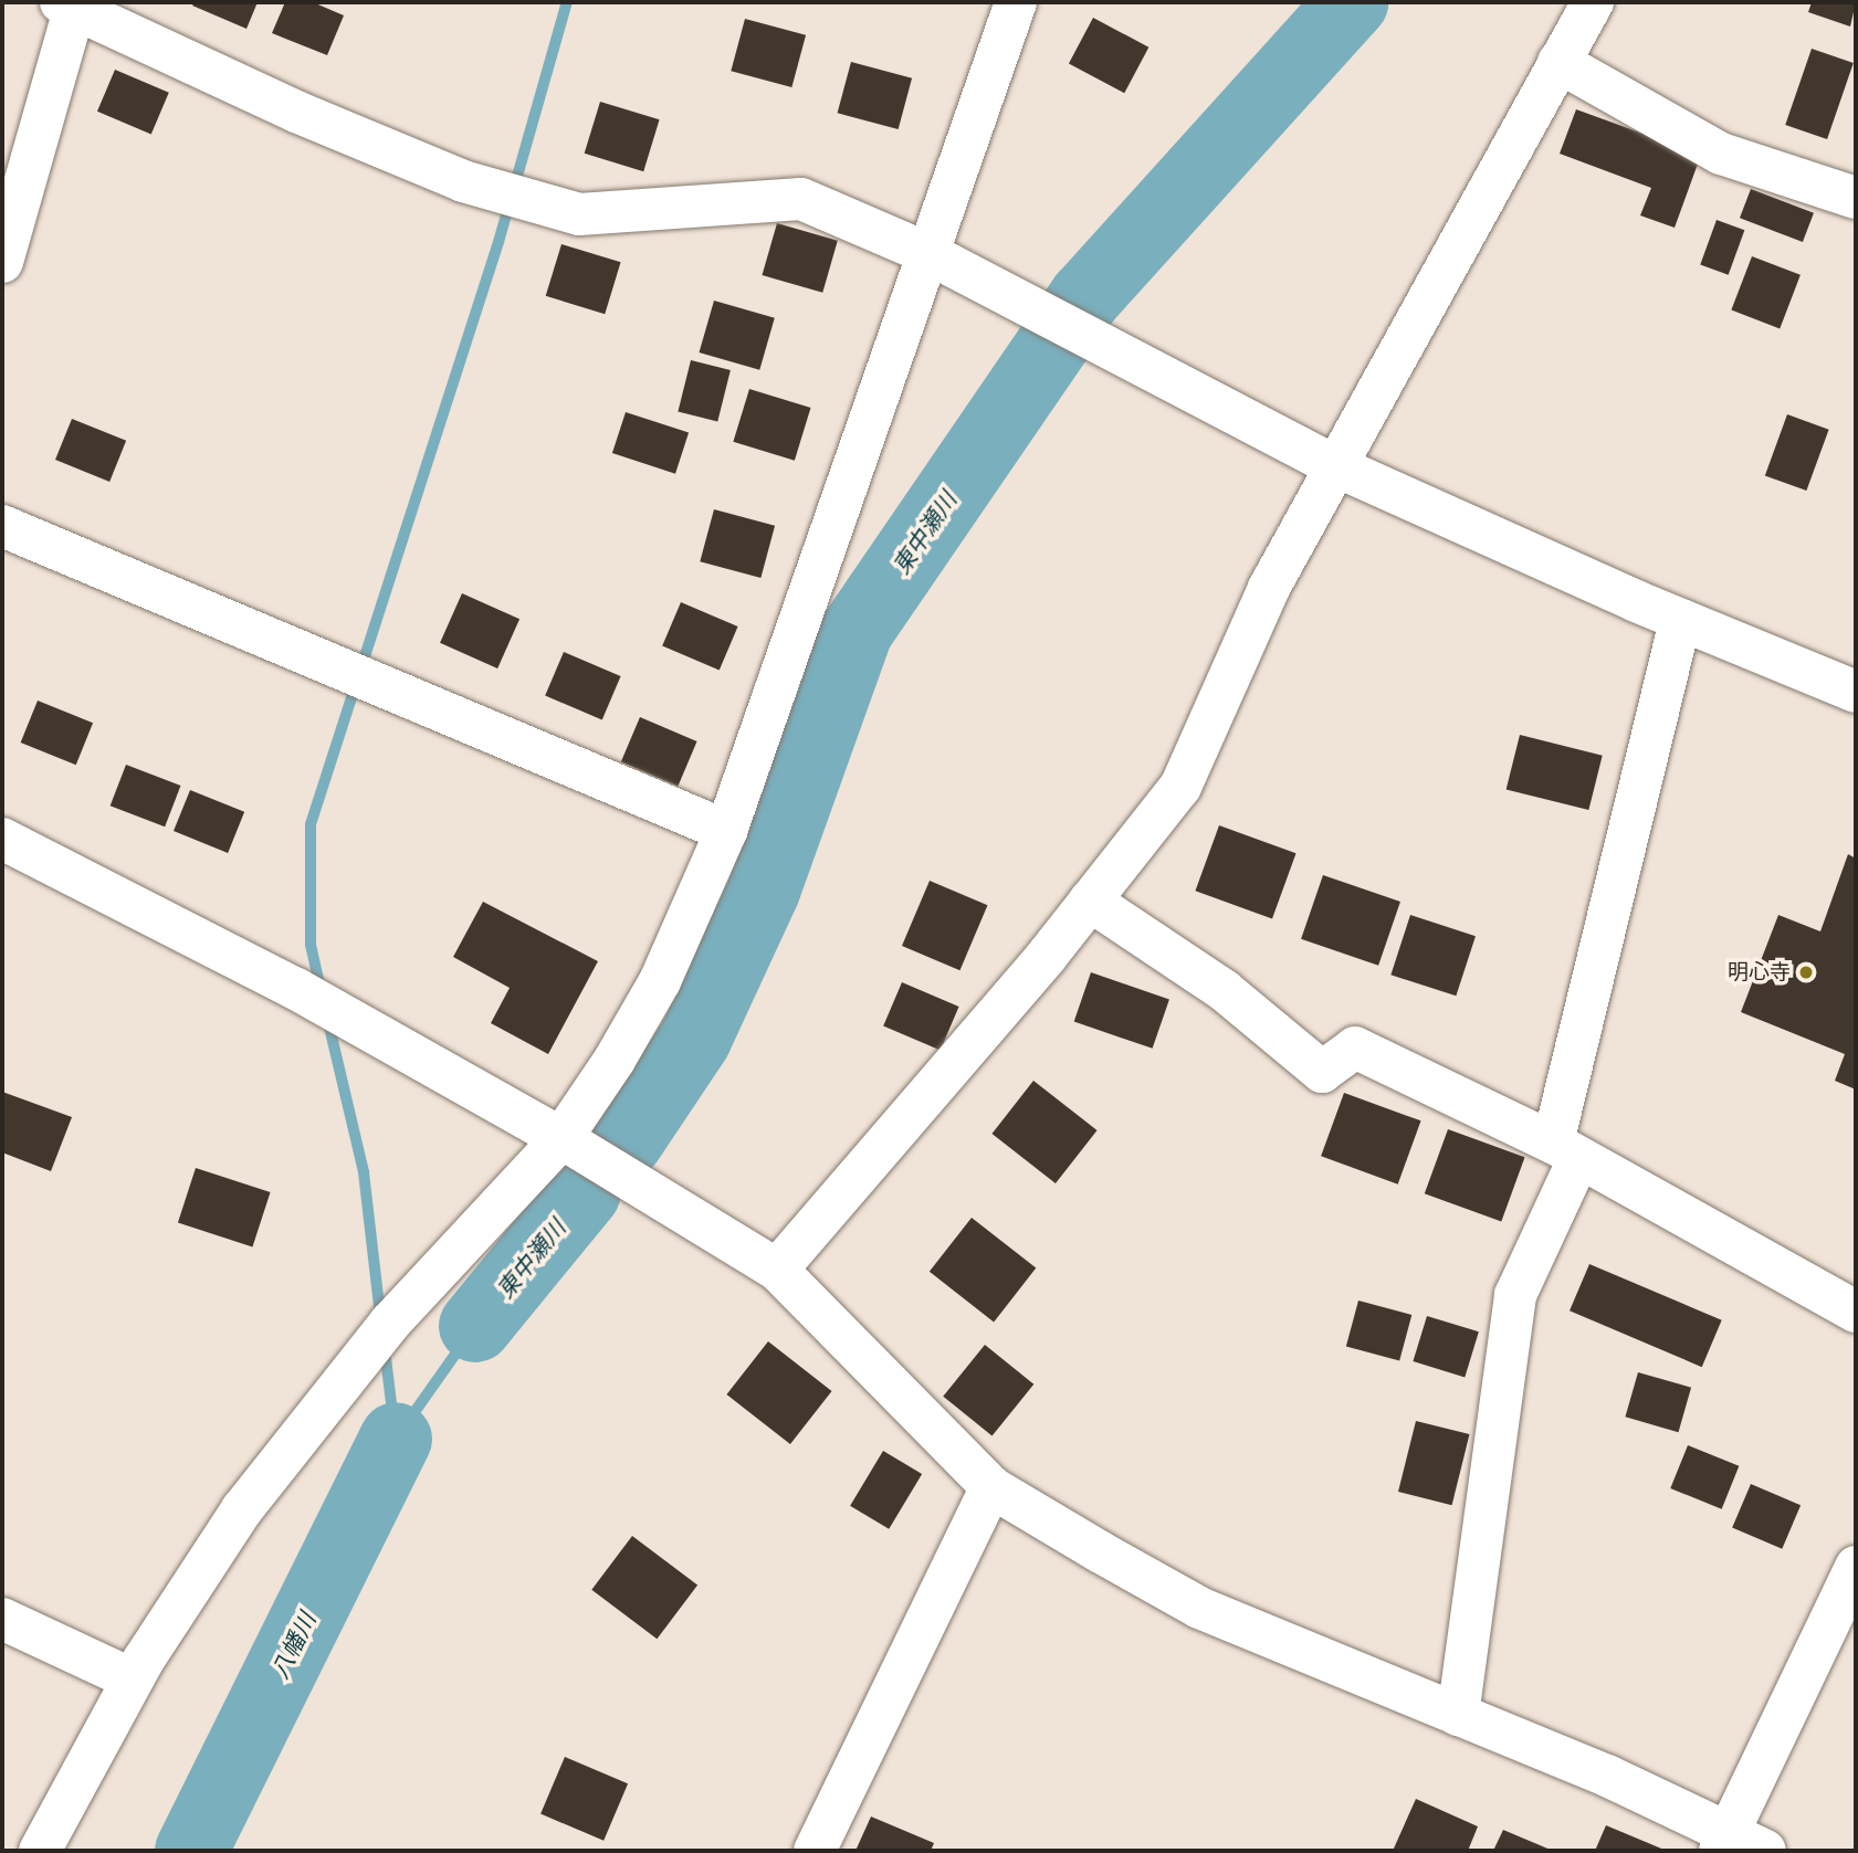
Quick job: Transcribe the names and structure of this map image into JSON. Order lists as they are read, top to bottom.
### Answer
{
  "water": ["東中瀬川", "八幡川"],
  "places": ["明心寺"]
}
